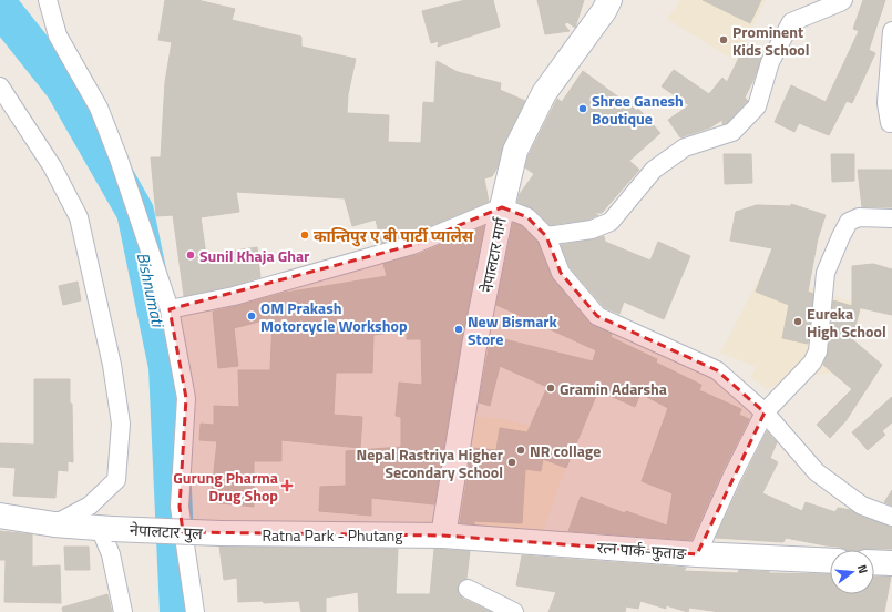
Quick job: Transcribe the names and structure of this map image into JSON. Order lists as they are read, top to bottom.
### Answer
{
  "streets": {
    "street": [
      "नेपालटार मार्ग",
      "नेपालटार पुल",
      "Ratna Park - Phutang",
      "रत्न पार्क-फुताङ"
    ]
  },
  "crossings": [
    ["नेपालटार मार्ग", "Ratna Park - Phutang"],
    ["नेपालटार मार्ग", "रत्न पार्क-फुताङ"],
    ["नेपालटार पुल", "Ratna Park - Phutang"],
    ["Ratna Park - Phutang", "रत्न पार्क-फुताङ"]
  ],
  "water": ["Bishnumati"],
  "places": {
    "other": [
      "Prominent Kids School",
      "Shree Ganesh Boutique",
      "कान्तिपुर ए बी पार्टी प्यालेस",
      "Sunil Khaja Ghar",
      "OM Prakash Motorcycle Workshop",
      "Eureka High School",
      "New Bismark Store",
      "Gramin Adarsha",
      "NR collage",
      "Nepal Rastriya Higher Secondary School"
    ],
    "health": ["Gurung Pharma Drug Shop"]
  },
  "north": "right"
}
